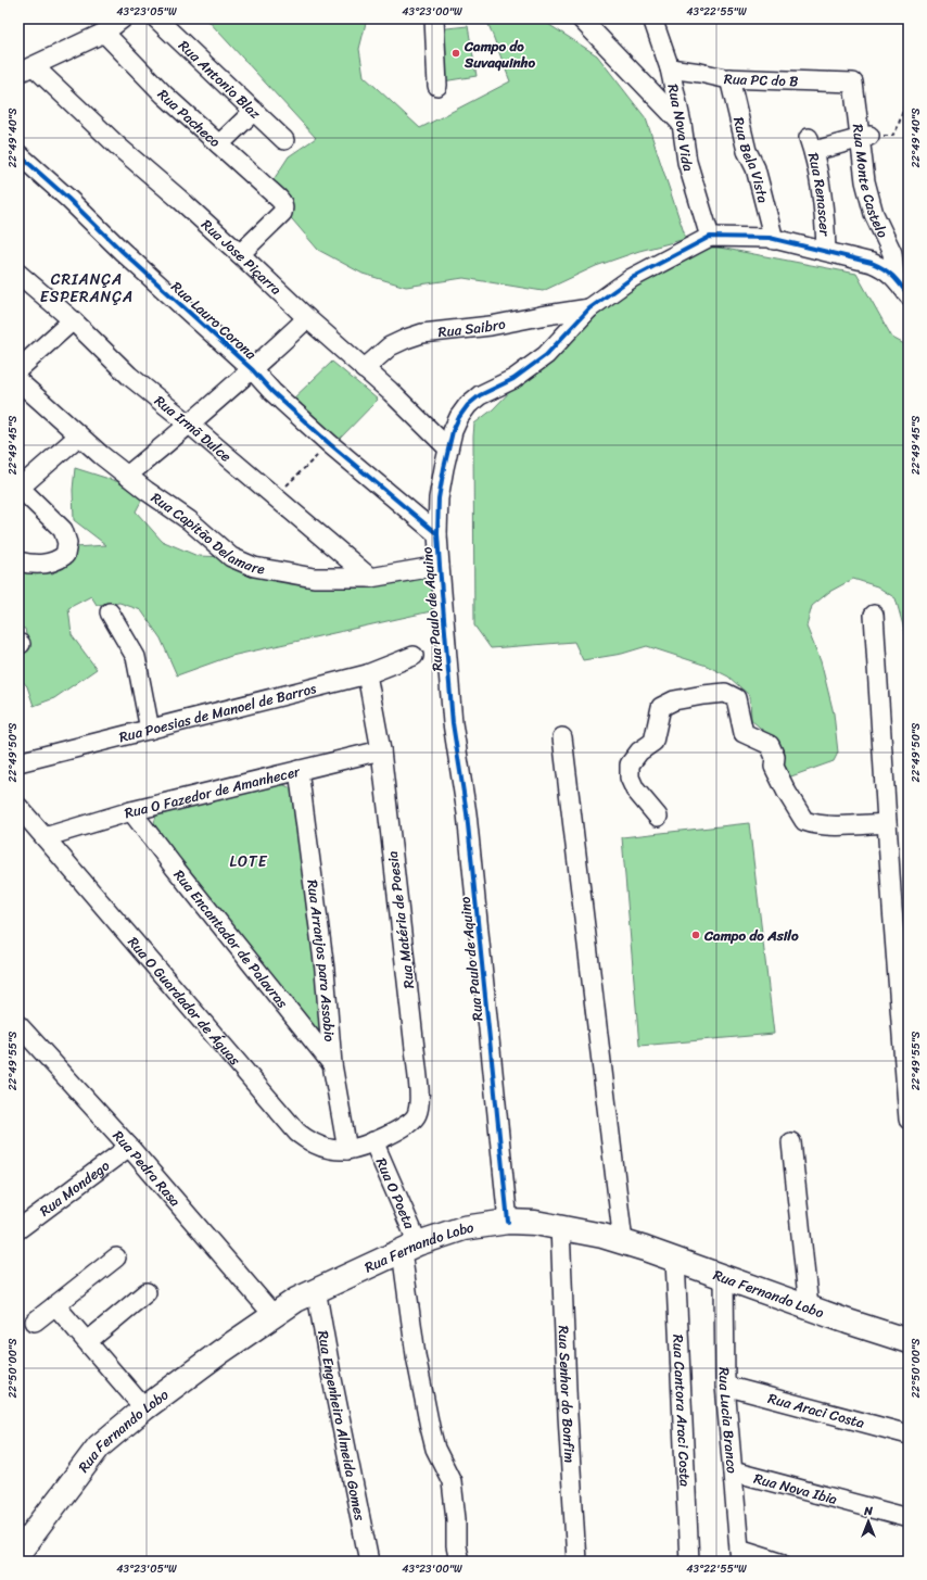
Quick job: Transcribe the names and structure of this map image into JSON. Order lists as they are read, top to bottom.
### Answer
{
  "streets": {
    "main road": ["Rua Fernando Lobo"],
    "street": [
      "Rua Antonio Blaz",
      "Rua PC do B",
      "Rua Pacheco",
      "Rua Nova Vida",
      "Rua Bela Vista",
      "Rua Monte Castelo",
      "Rua Renascer",
      "Rua Jose Piçarra",
      "Rua Lauro Corona",
      "Rua Saibro",
      "Rua Irmã Dulce",
      "Rua Capitão Delamare",
      "Rua Paulo de Aquino",
      "Rua Poesias de Manoel de Barros",
      "Rua O Fazedor de Amanhecer",
      "Rua Matéria de Poesia",
      "Rua Encantador de Palavras",
      "Rua Arranjos para Assobio",
      "Rua O Guardador de Águas",
      "Rua Pedra Rasa",
      "Rua Mondego",
      "Rua O Poeta",
      "Rua Senhor do Bonfim",
      "Rua Araci Costa",
      "Rua Cantora Araci Costa",
      "Rua Lucia Branco",
      "Rua Engenheiro Almeida Gomes",
      "Rua Nova Ibia"
    ]
  },
  "crossings": [
    ["Rua PC do B", "Rua Nova Vida"],
    ["Rua PC do B", "Rua Bela Vista"],
    ["Rua PC do B", "Rua Monte Castelo"],
    ["Rua Pacheco", "Rua Jose Piçarra"],
    ["Rua Nova Vida", "Rua Paulo de Aquino"],
    ["Rua Bela Vista", "Rua Paulo de Aquino"],
    ["Rua Monte Castelo", "Rua Renascer"],
    ["Rua Monte Castelo", "Rua Paulo de Aquino"],
    ["Rua Renascer", "Rua Paulo de Aquino"],
    ["Rua Jose Piçarra", "Rua Saibro"],
    ["Rua Jose Piçarra", "Rua Paulo de Aquino"],
    ["Rua Lauro Corona", "Rua Paulo de Aquino"],
    ["Rua Saibro", "Rua Paulo de Aquino"],
    ["Rua Irmã Dulce", "Rua Capitão Delamare"],
    ["Rua Capitão Delamare", "Rua Paulo de Aquino"],
    ["Rua Paulo de Aquino", "Rua Fernando Lobo"],
    ["Rua Poesias de Manoel de Barros", "Rua Matéria de Poesia"],
    ["Rua O Fazedor de Amanhecer", "Rua Matéria de Poesia"],
    ["Rua O Fazedor de Amanhecer", "Rua Encantador de Palavras"],
    ["Rua O Fazedor de Amanhecer", "Rua Arranjos para Assobio"],
    ["Rua O Fazedor de Amanhecer", "Rua O Guardador de Águas"],
    ["Rua Matéria de Poesia", "Rua O Guardador de Águas"],
    ["Rua Matéria de Poesia", "Rua O Poeta"],
    ["Rua Encantador de Palavras", "Rua Arranjos para Assobio"],
    ["Rua Arranjos para Assobio", "Rua O Guardador de Águas"],
    ["Rua O Guardador de Águas", "Rua O Poeta"],
    ["Rua Pedra Rasa", "Rua Mondego"],
    ["Rua Pedra Rasa", "Rua Fernando Lobo"],
    ["Rua O Poeta", "Rua Fernando Lobo"],
    ["Rua Fernando Lobo", "Rua Senhor do Bonfim"],
    ["Rua Fernando Lobo", "Rua Cantora Araci Costa"],
    ["Rua Fernando Lobo", "Rua Lucia Branco"],
    ["Rua Fernando Lobo", "Rua Engenheiro Almeida Gomes"],
    ["Rua Araci Costa", "Rua Lucia Branco"],
    ["Rua Lucia Branco", "Rua Nova Ibia"]
  ],
  "districts": ["CRIANÇA ESPERANÇA", "LOTE"],
  "places": ["Campo do Suvaquinho", "Campo do Asilo"],
  "north": "top",
  "coordinates": [
    "43°23'05\"W",
    "43°23'00\"W",
    "43°22'55\"W",
    "22°49'40\"S",
    "22°49'45\"S",
    "22°49'50\"S",
    "22°49'55\"S",
    "22°50'00\"S"
  ]
}
